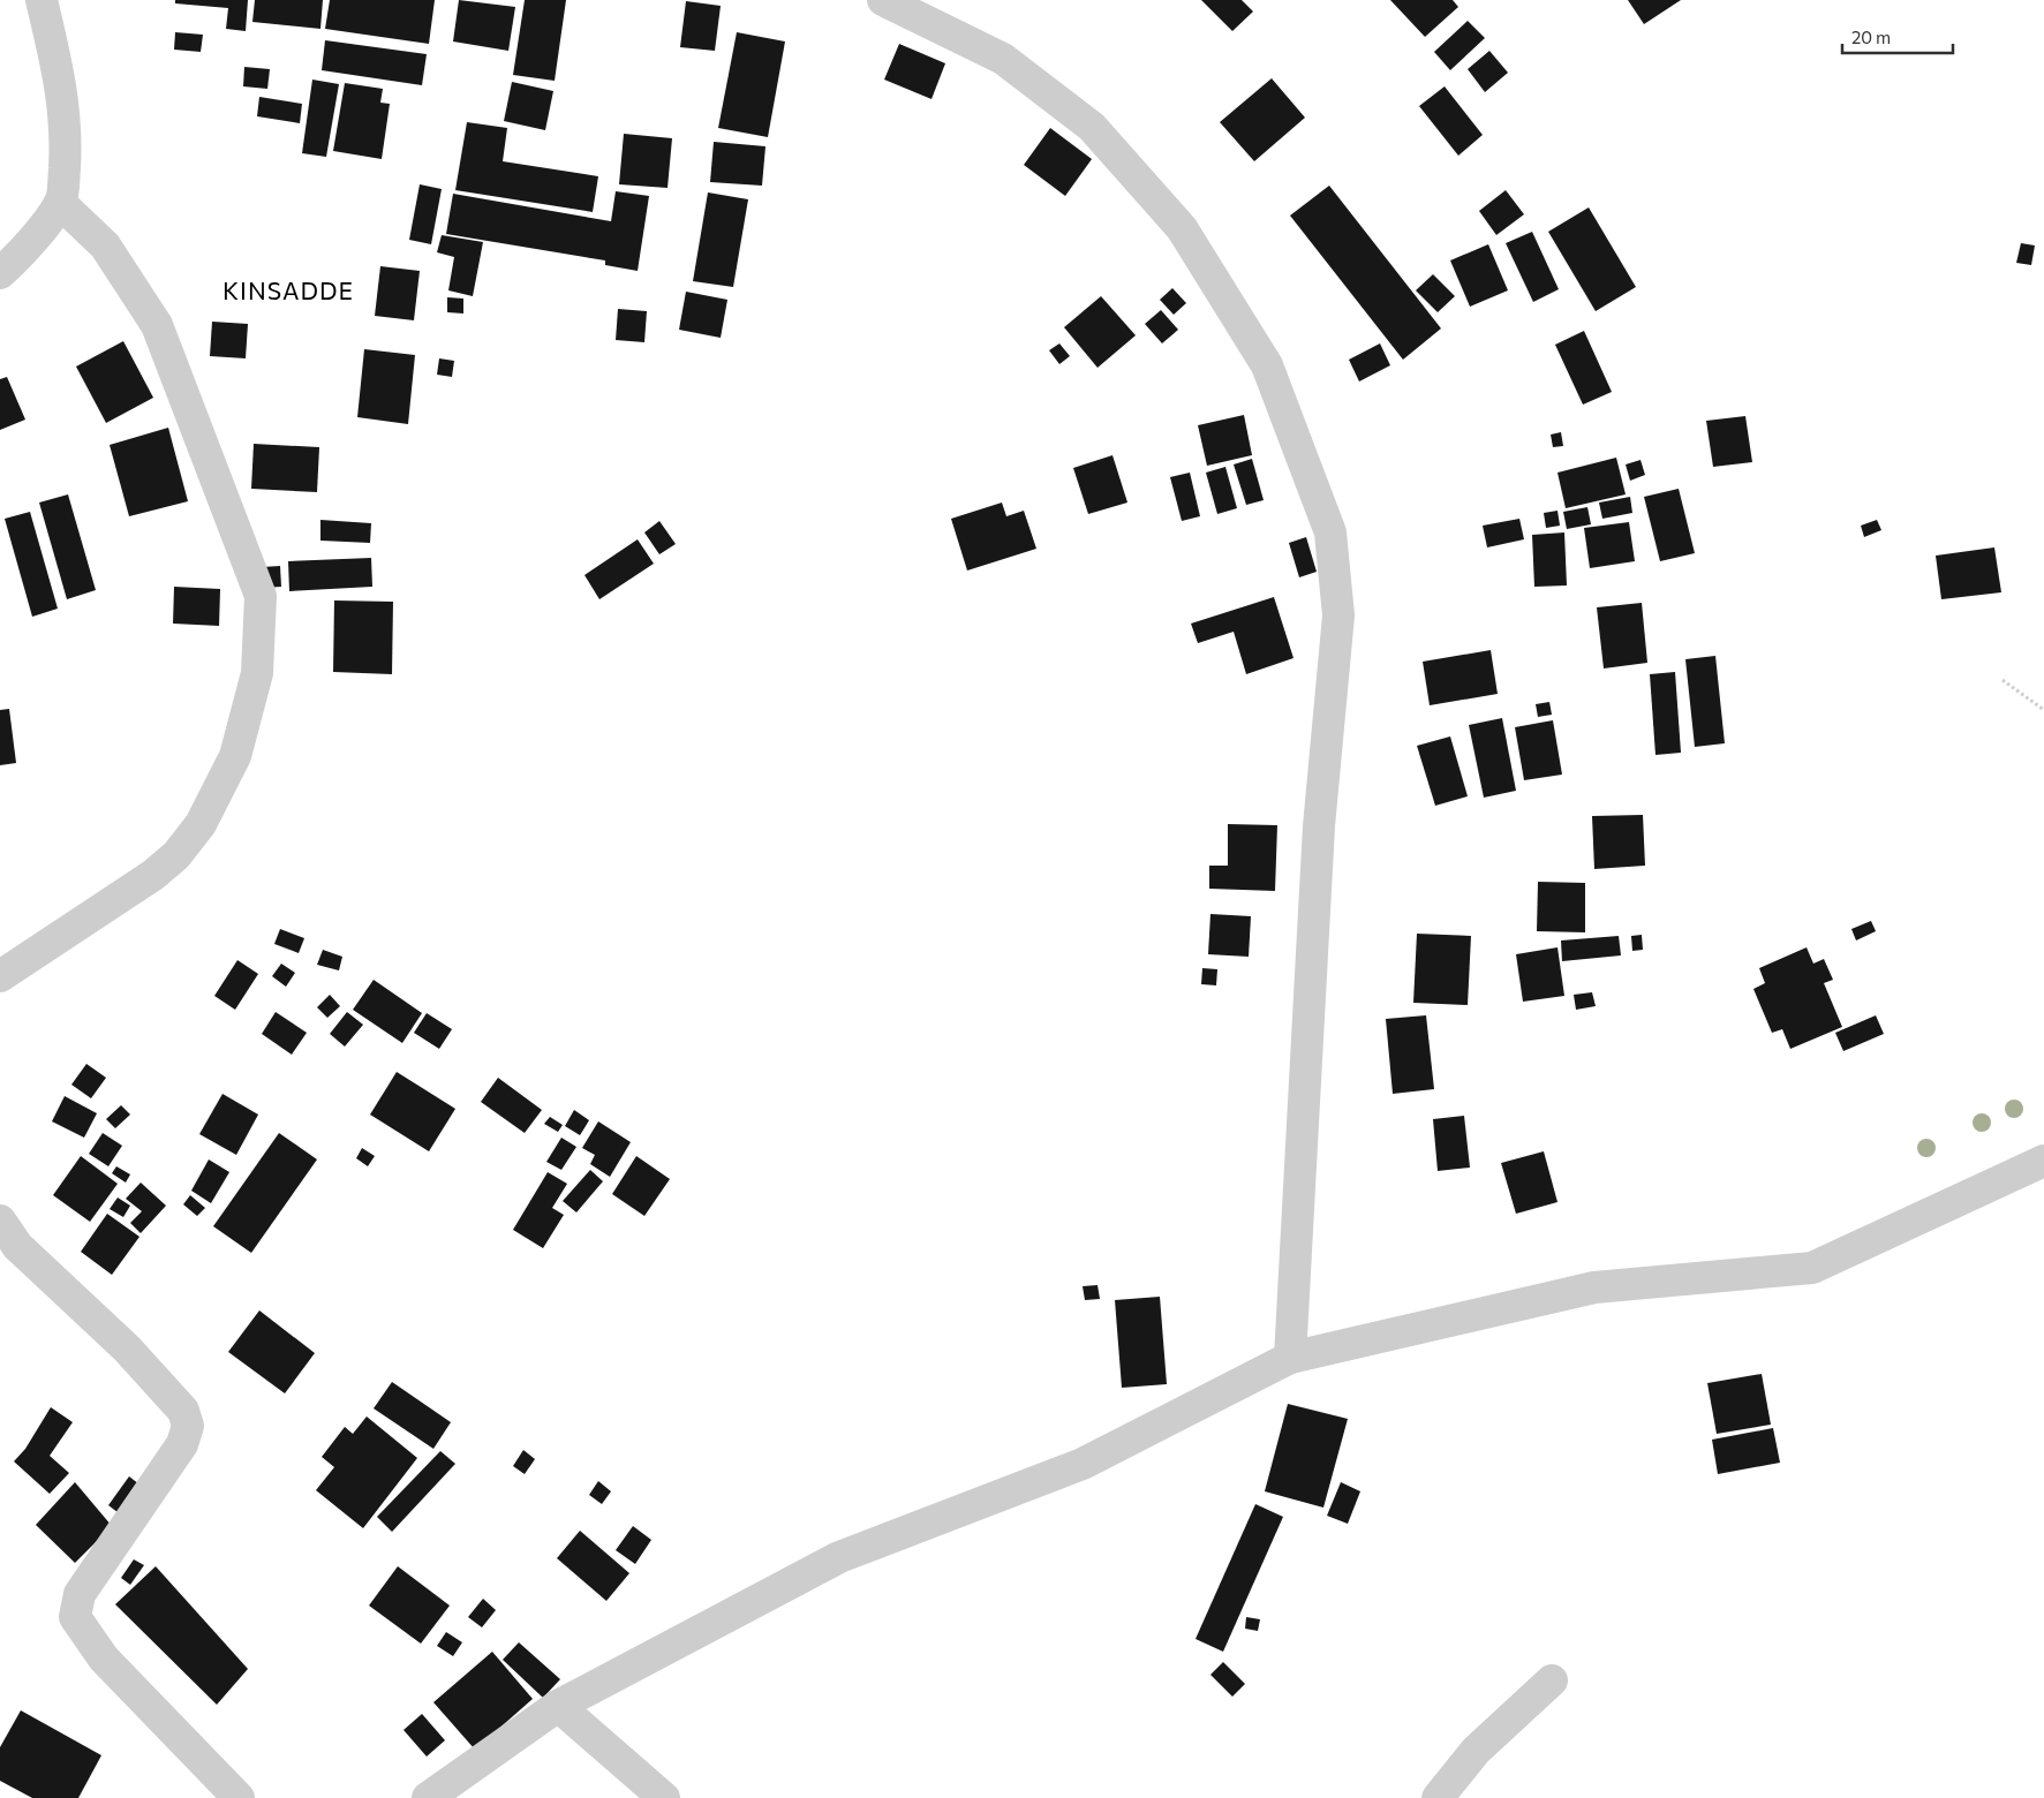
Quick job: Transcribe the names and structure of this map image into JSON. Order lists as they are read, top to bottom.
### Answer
{
  "districts": ["KINSADDE"],
  "scale_bar": "20 m"
}
